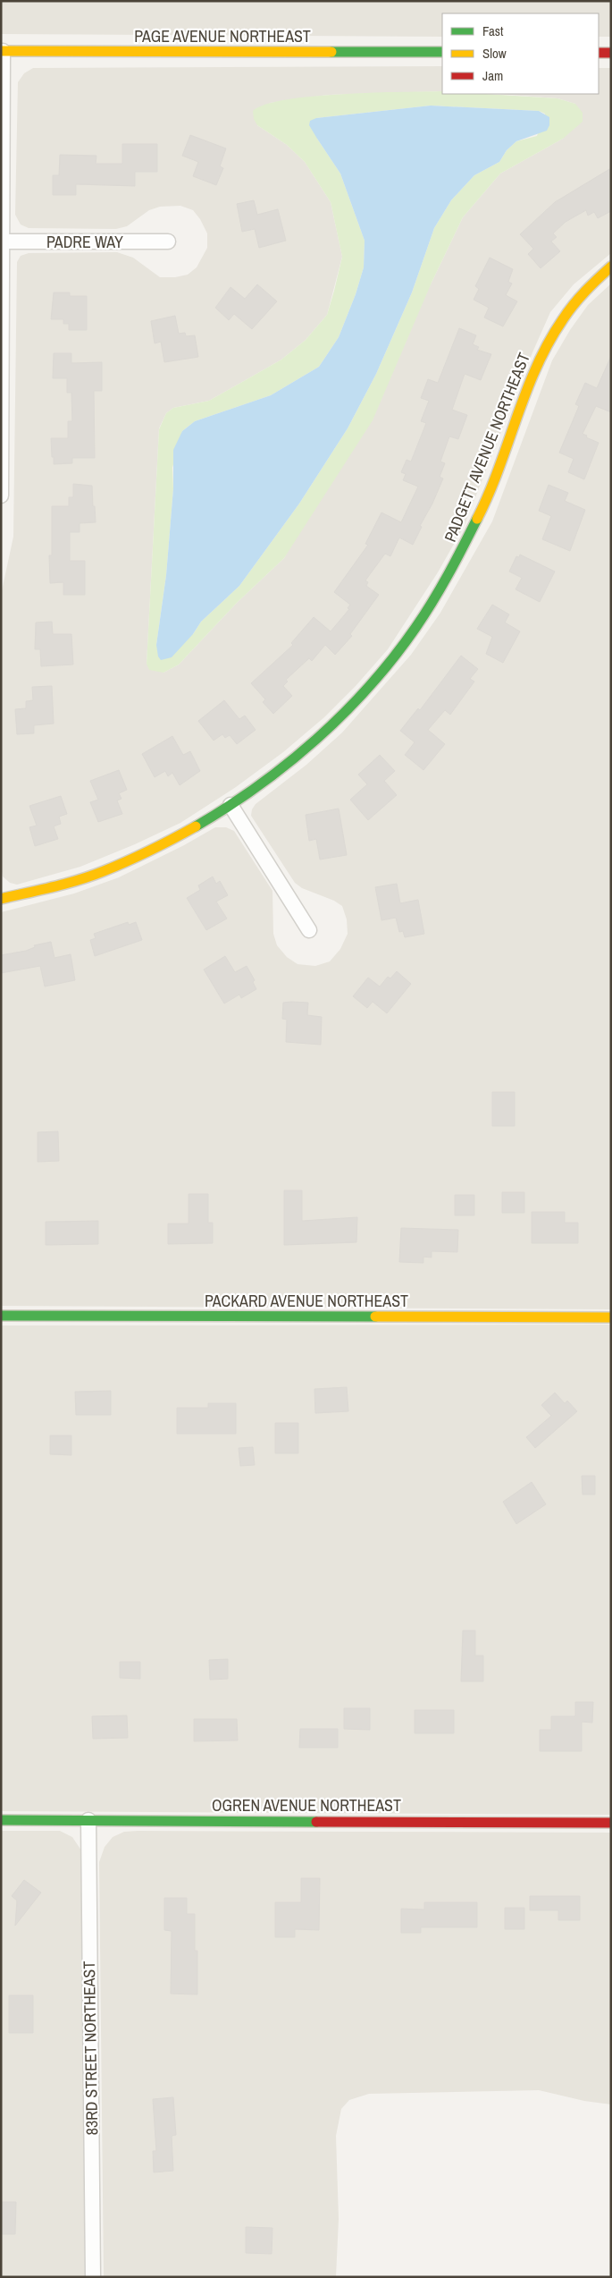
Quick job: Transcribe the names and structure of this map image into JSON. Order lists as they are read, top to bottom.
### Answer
{
  "streets": {
    "street": [
      "PAGE AVENUE NORTHEAST",
      "PADRE WAY",
      "PADGETT AVENUE NORTHEAST",
      "PACKARD AVENUE NORTHEAST",
      "OGREN AVENUE NORTHEAST",
      "83RD STREET NORTHEAST"
    ]
  },
  "crossings": [
    ["OGREN AVENUE NORTHEAST", "83RD STREET NORTHEAST"]
  ],
  "legend": ["Fast", "Slow", "Jam"]
}
